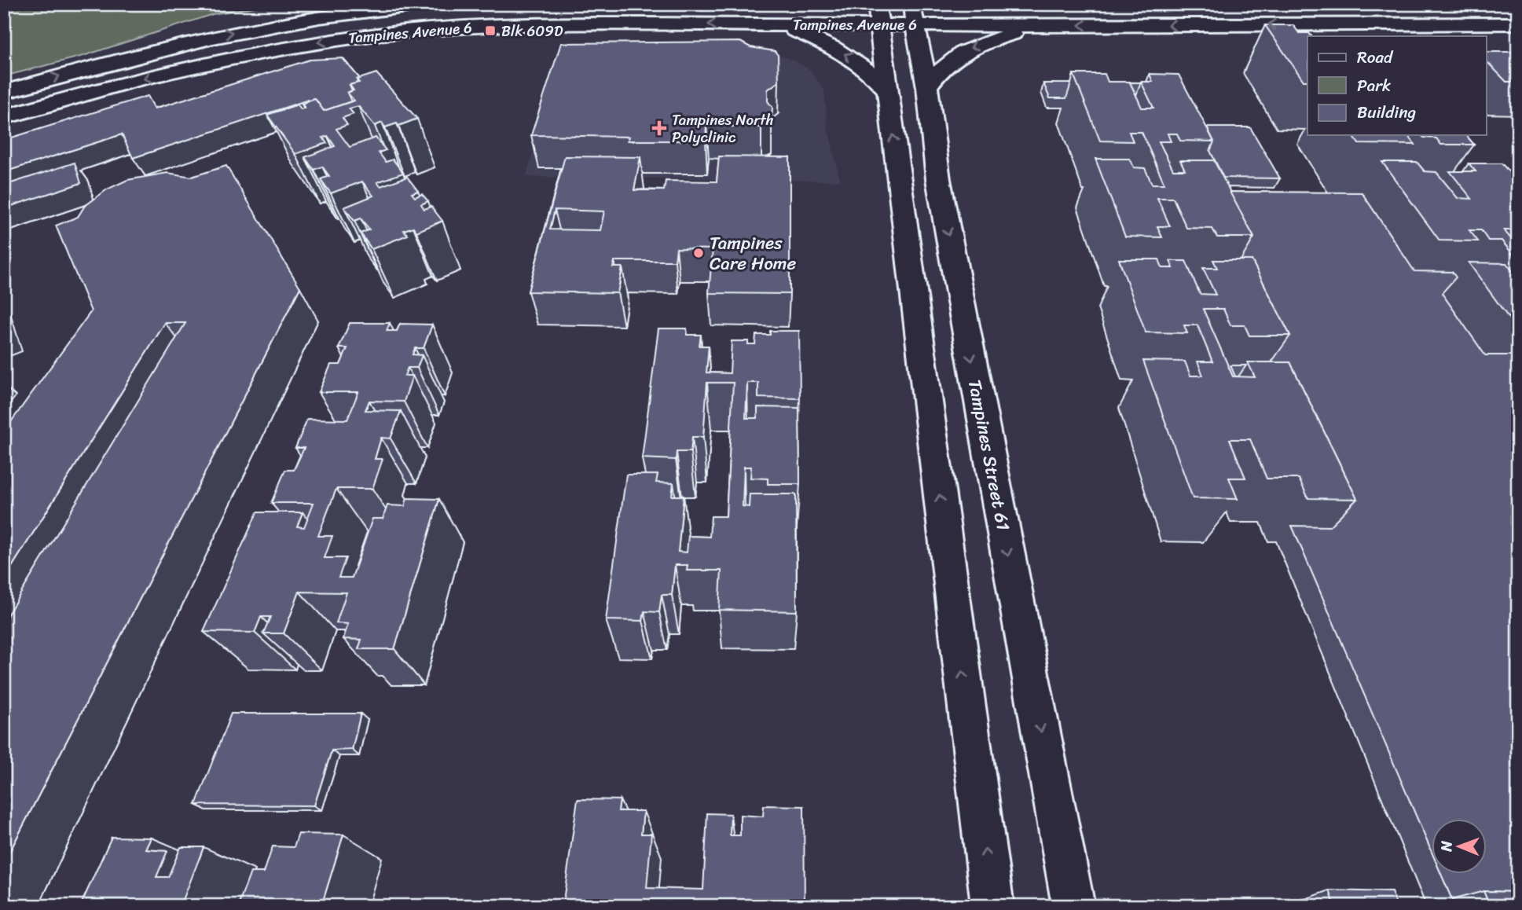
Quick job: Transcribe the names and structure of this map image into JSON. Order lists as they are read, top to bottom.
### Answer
{
  "streets": {
    "street": ["Tampines Avenue 6", "Tampines Street 61"]
  },
  "crossings": [
    ["Tampines Avenue 6", "Tampines Street 61"]
  ],
  "places": {
    "transit": ["Blk 609D"],
    "health": ["Tampines North Polyclinic"],
    "other": ["Tampines Care Home"]
  },
  "legend": ["Road", "Park", "Building"],
  "north": "left"
}
